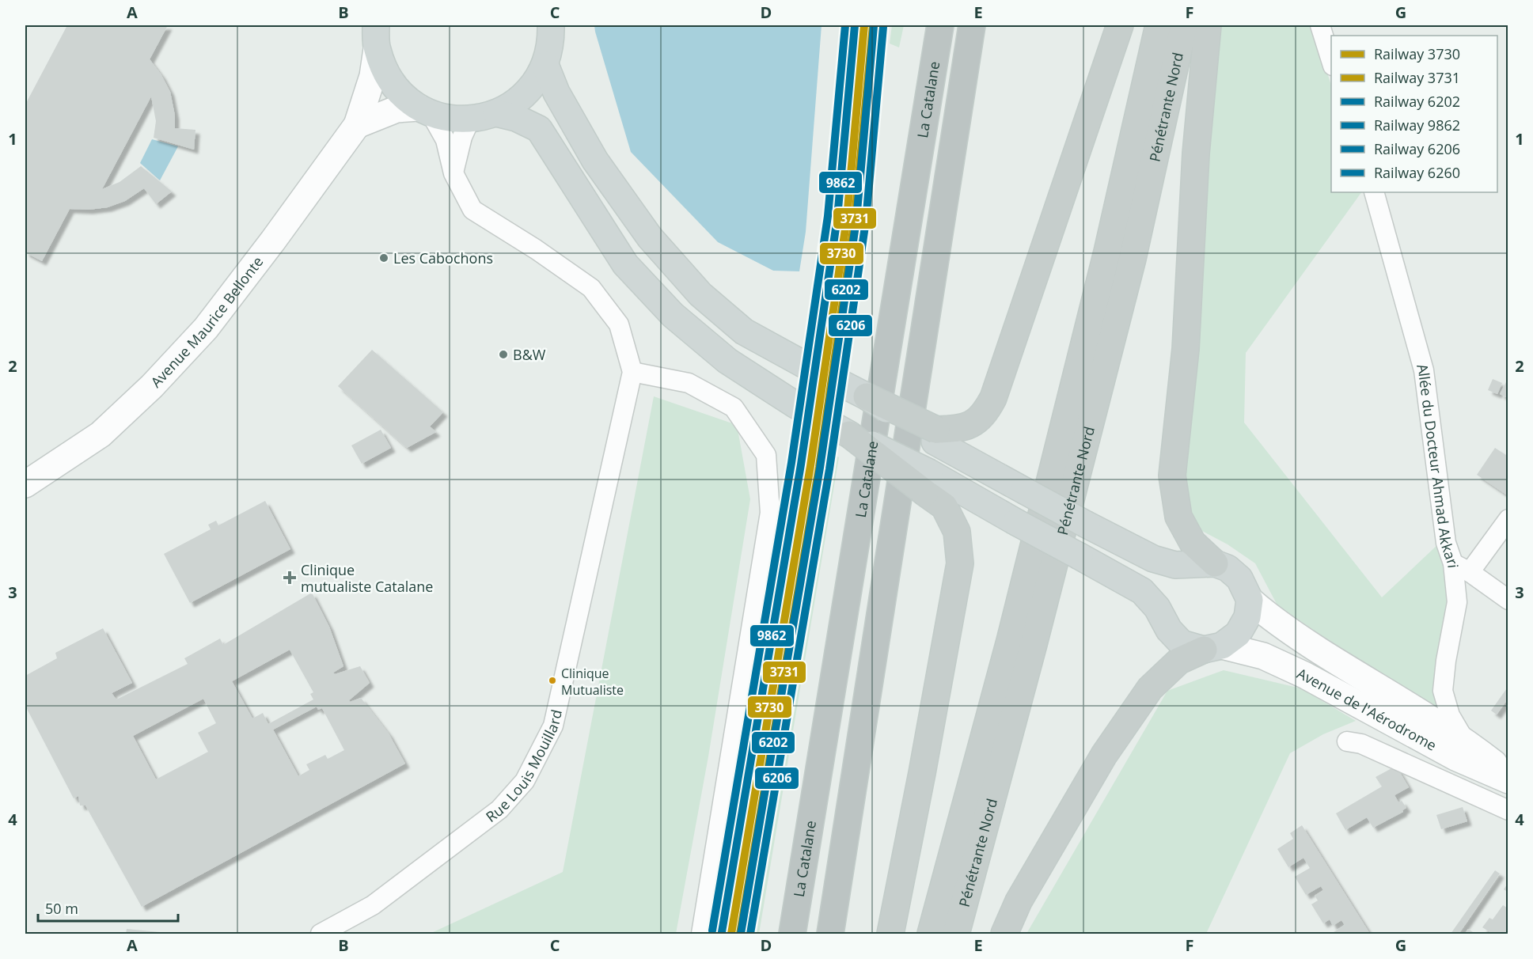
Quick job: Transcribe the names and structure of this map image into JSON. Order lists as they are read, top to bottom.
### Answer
{
  "streets": {
    "highway": ["La Catalane", "Pénétrante Nord"],
    "main road": ["Avenue Maurice Bellonte", "Avenue de l'Aérodrome"],
    "street": ["Allée du Docteur Ahmad Akkari", "Rue Louis Mouillard"]
  },
  "crossings": [
    ["Allée du Docteur Ahmad Akkari", "Avenue de l'Aérodrome"]
  ],
  "places": {
    "other": ["Les Cabochons", "B&W", "Clinique Mutualiste"],
    "health": ["Clinique mutualiste Catalane"]
  },
  "lines": [
    "rail line 3730",
    "rail line 3731",
    "rail line 9862",
    "rail line 6260",
    "rail line 6202",
    "rail line 6206"
  ],
  "legend": [
    "Railway 3730",
    "Railway 3731",
    "Railway 6202",
    "Railway 9862",
    "Railway 6206",
    "Railway 6260"
  ],
  "scale_bar": "50 m",
  "grid": {
    "columns": [
      "A",
      "B",
      "C",
      "D",
      "E",
      "F",
      "G"
    ],
    "rows": [
      "1",
      "2",
      "3",
      "4"
    ]
  }
}
